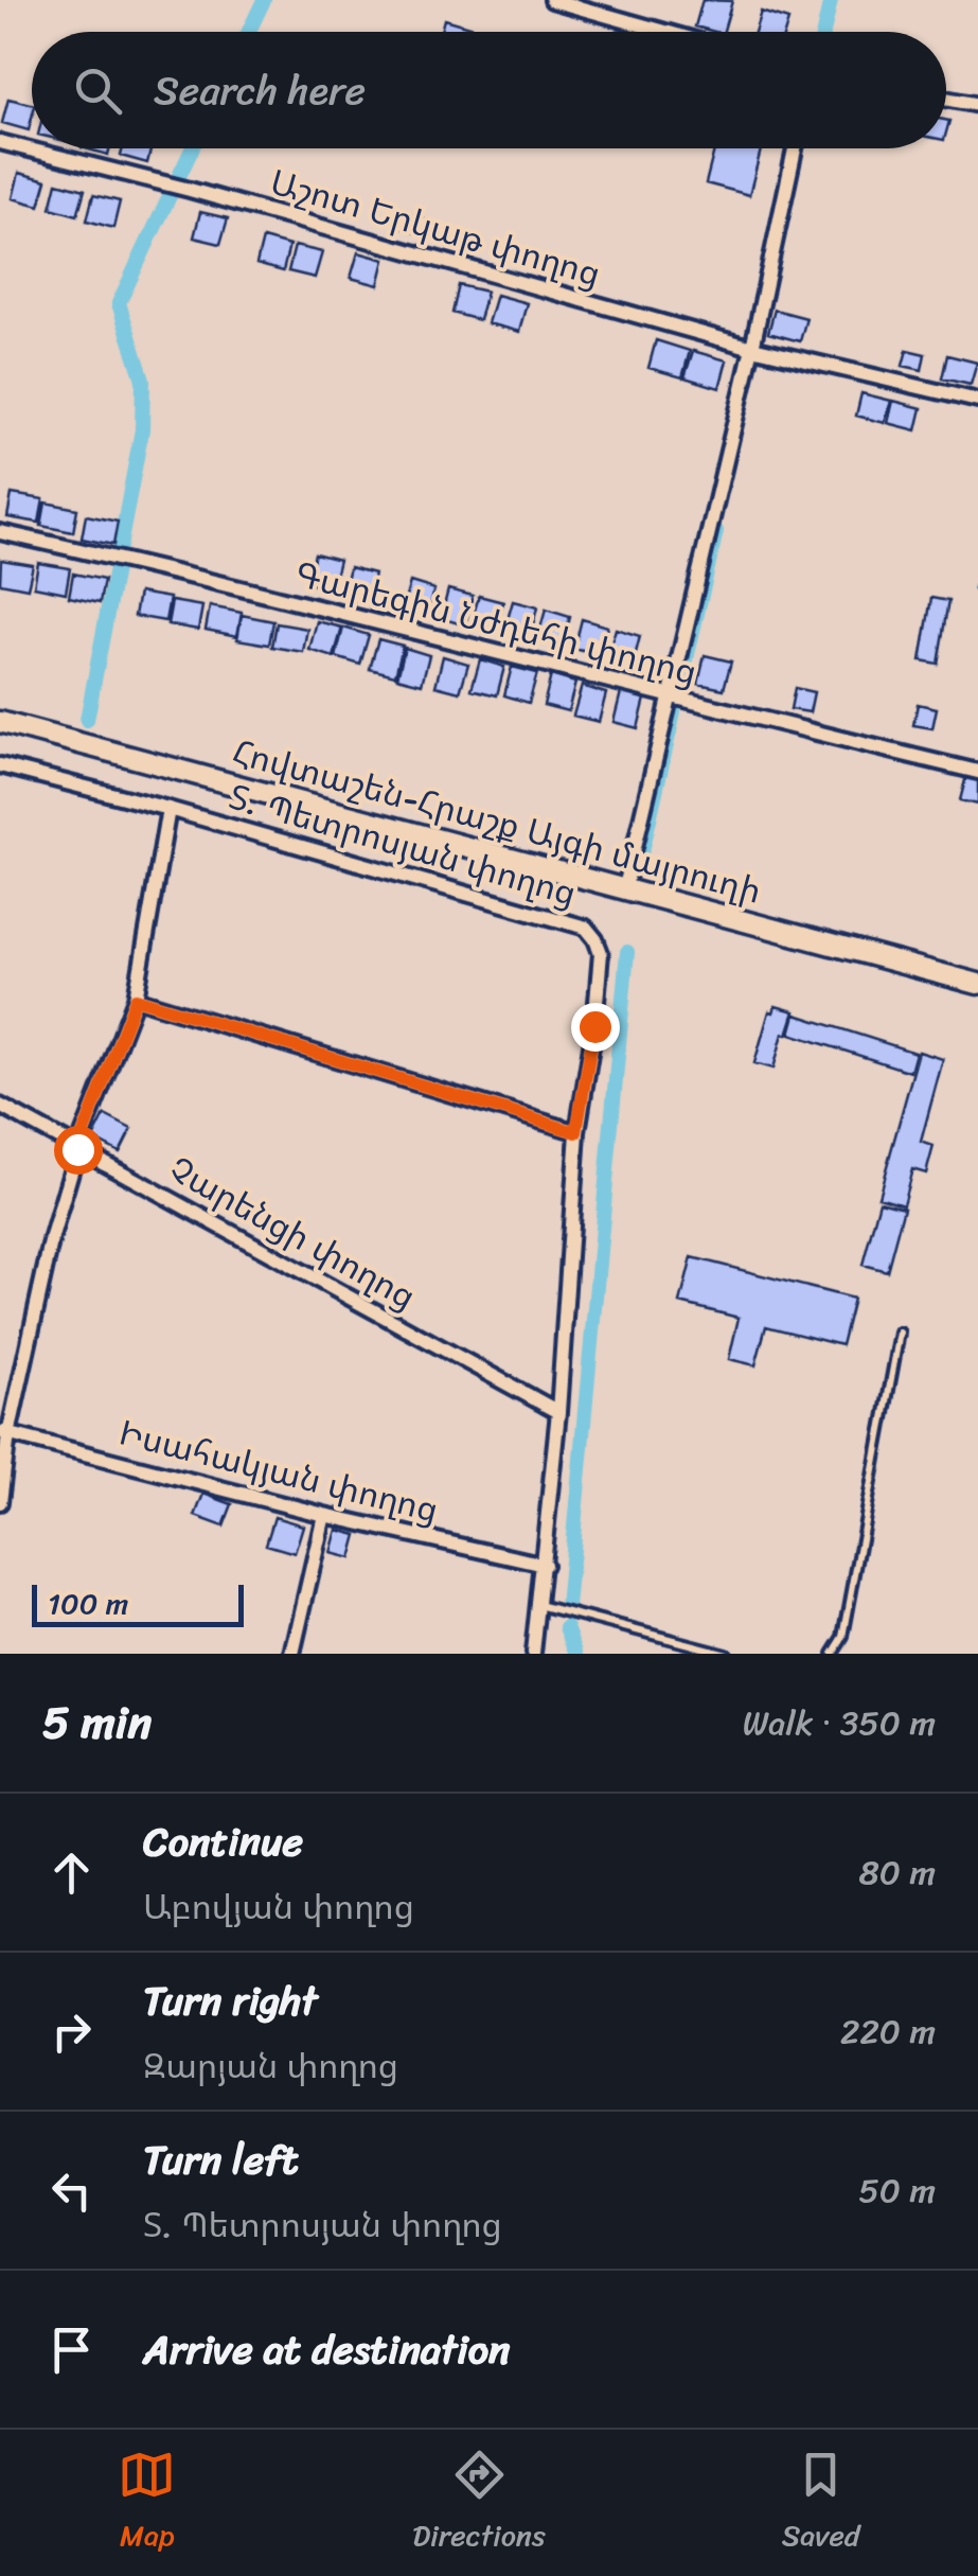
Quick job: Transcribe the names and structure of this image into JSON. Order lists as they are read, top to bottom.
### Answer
{
  "streets": {
    "street": [
      "Աշոտ Երկաթ փողոց",
      "Գարեգին Նժդեհի փողոց",
      "Հովտաշեն-Հրաշք Այգի մայրուղի",
      "Տ. Պետրոսյան փողոց",
      "Չարենցի փողոց",
      "Իսահակյան փողոց"
    ]
  },
  "crossings": [
    ["Տ. Պետրոսյան փողոց", "Չարենցի փողոց"],
    ["Տ. Պետրոսյան փողոց", "Իսահակյան փողոց"]
  ],
  "scale_bar": "100 m",
  "page": {
    "search": "Search here",
    "scale": "100 m",
    "heading": ["5 min", "Walk · 350 m"],
    "list": [
      ["Continue", "Աբովյան փողոց", "80 m"],
      ["Turn right", "Զարյան փողոց", "220 m"],
      ["Turn left", "Տ. Պետրոսյան փողոց", "50 m"],
      "Arrive at destination"
    ],
    "nav": ["Map", "Directions", "Saved"]
  }
}
